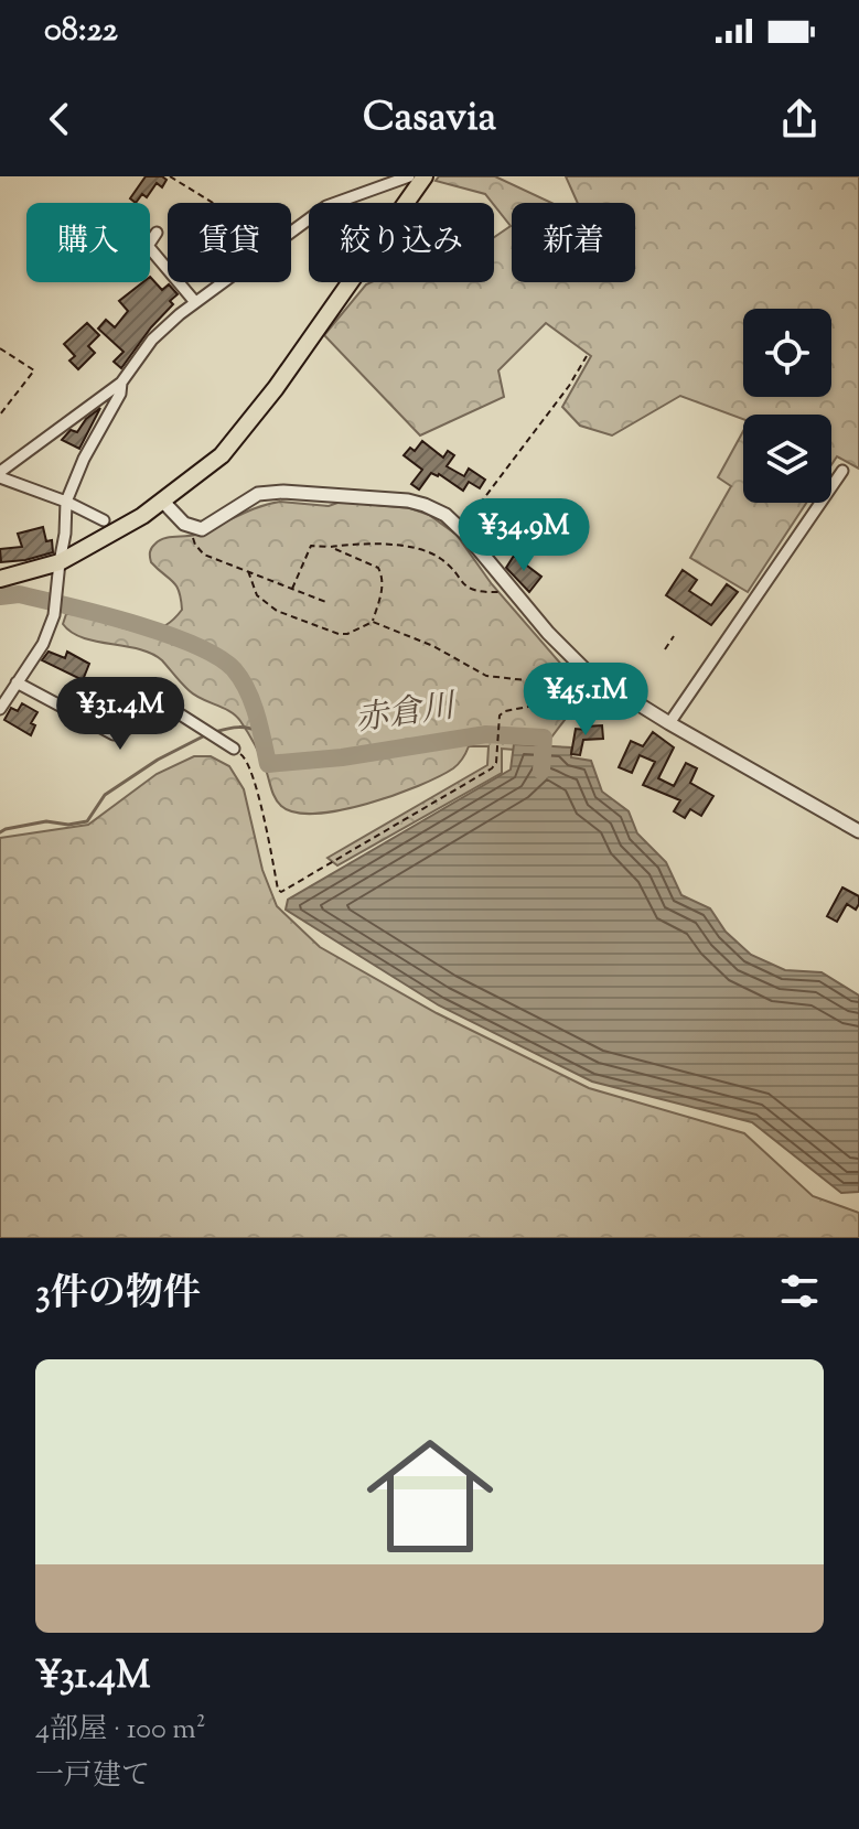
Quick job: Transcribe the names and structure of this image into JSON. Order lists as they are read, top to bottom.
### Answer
{
  "water": ["赤倉川"],
  "page": {
    "status": "08:22",
    "header": "Casavia",
    "chip": [
      "購入",
      "賃貸",
      "絞り込み",
      "新着"
    ],
    "price": ["¥34.9M", "¥45.1M", "¥31.4M"],
    "heading": "3件の物件",
    "list": [
      {
        "name": "¥31.4M",
        "note": "4部屋 · 100 m² · 一戸建て"
      }
    ]
  }
}
